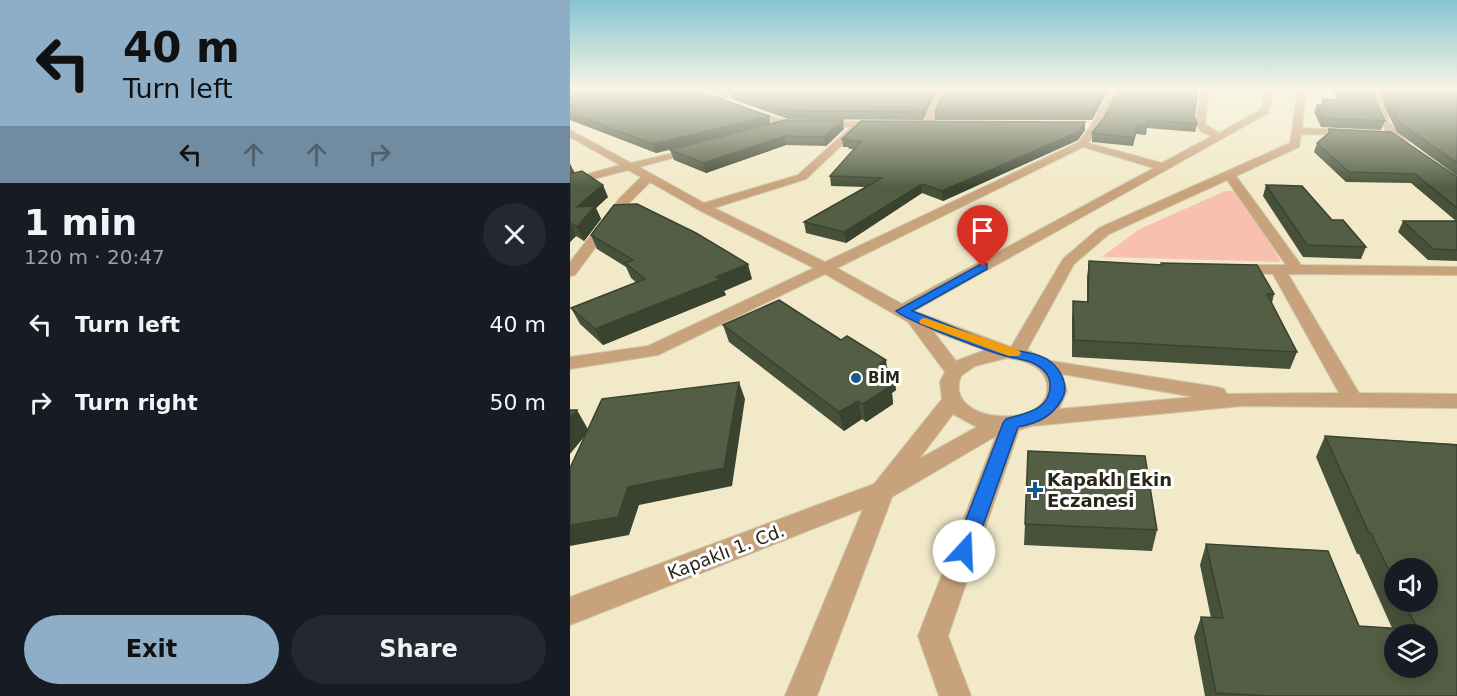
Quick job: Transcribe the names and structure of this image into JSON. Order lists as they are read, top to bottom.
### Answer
{
  "streets": {
    "street": ["Kapaklı 1. Cd."]
  },
  "places": {
    "other": ["BİM"],
    "health": ["Kapaklı Ekin Eczanesi"]
  },
  "page": {
    "turn": ["40 m", "Turn left"],
    "heading": ["1 min", "120 m · 20:47"],
    "list": [
      {
        "name": "Turn left",
        "value": "40 m"
      },
      {
        "name": "Turn right",
        "value": "50 m"
      }
    ],
    "buttons": ["Exit", "Share"]
  }
}
